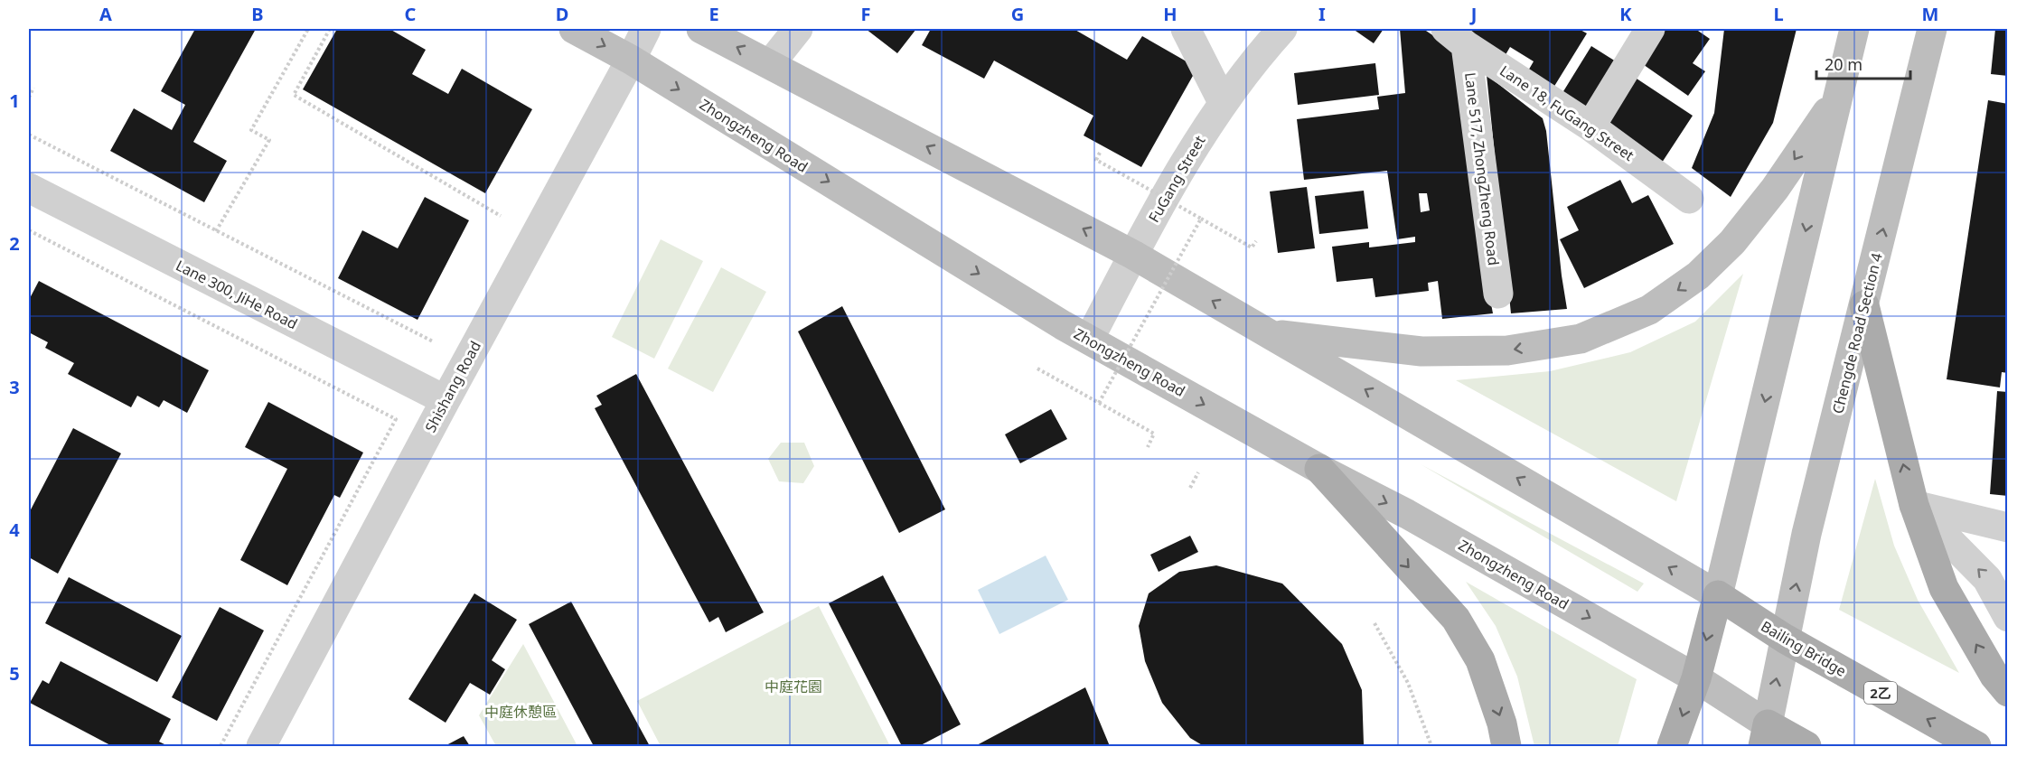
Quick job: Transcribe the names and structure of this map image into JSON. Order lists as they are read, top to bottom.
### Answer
{
  "streets": {
    "main road": [
      "Zhongzheng Road",
      "Chengde Road Section 4",
      "Bailing Bridge",
      "2乙"
    ],
    "street": [
      "Lane 18, FuGang Street",
      "Lane 517, ZhongZheng Road",
      "FuGang Street",
      "Lane 300, JiHe Road",
      "Shishang Road"
    ]
  },
  "crossings": [
    ["Lane 18, FuGang Street", "Lane 517, ZhongZheng Road"],
    ["Zhongzheng Road", "FuGang Street"],
    ["Zhongzheng Road", "Shishang Road"],
    ["Lane 300, JiHe Road", "Shishang Road"],
    ["Chengde Road Section 4", "Bailing Bridge"]
  ],
  "parks": ["中庭花園", "中庭休憩區"],
  "scale_bar": "20 m",
  "grid": {
    "columns": [
      "A",
      "B",
      "C",
      "D",
      "E",
      "F",
      "G",
      "H",
      "I",
      "J",
      "K",
      "L",
      "M"
    ],
    "rows": [
      "1",
      "2",
      "3",
      "4",
      "5"
    ]
  }
}
